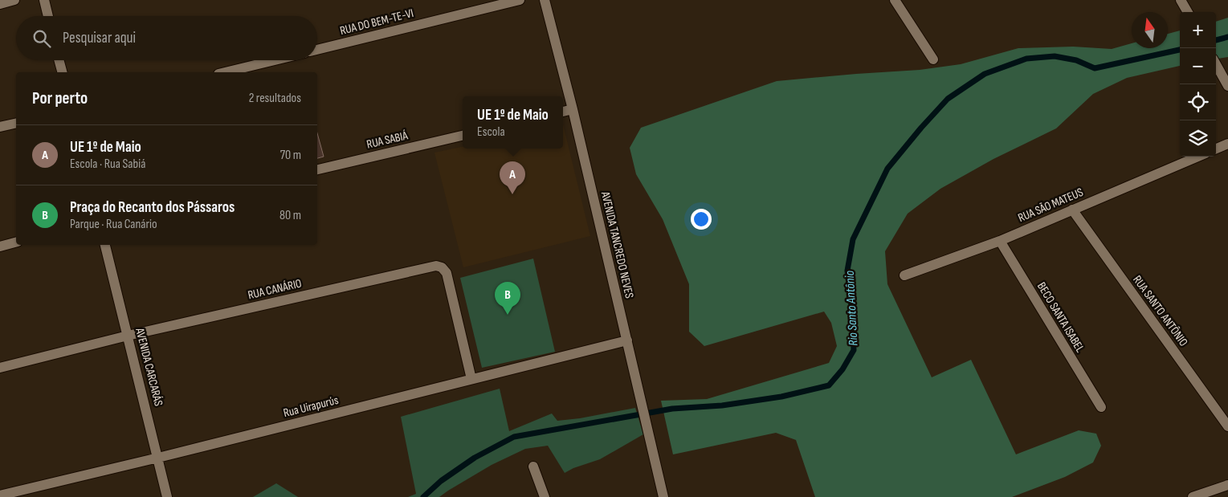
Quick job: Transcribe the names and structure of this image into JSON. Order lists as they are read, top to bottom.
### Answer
{
  "streets": {
    "street": [
      "RUA DO BEM-TE-VI",
      "RUA SABIÁ",
      "RUA SÃO MATEUS",
      "AVENIDA TANCREDO NEVES",
      "RUA CANÁRIO",
      "RUA SANTO ANTÔNIO",
      "BECO SANTA ISABEL",
      "AVENIDA CARCARÁS",
      "Rua Uirapurύs"
    ]
  },
  "crossings": [
    ["RUA SÃO MATEUS", "RUA SANTO ANTÔNIO"],
    ["RUA SÃO MATEUS", "BECO SANTA ISABEL"],
    ["AVENIDA TANCREDO NEVES", "Rua Uirapurύs"],
    ["RUA CANÁRIO", "AVENIDA CARCARÁS"],
    ["RUA CANÁRIO", "Rua Uirapurύs"],
    ["AVENIDA CARCARÁS", "Rua Uirapurύs"]
  ],
  "water": ["Rio Santo Antônio"],
  "north": "top",
  "page": {
    "map_buttons": ["+", "−"],
    "search": "Pesquisar aqui",
    "heading": ["Por perto", "2 resultados"],
    "popup": ["UE 1º de Maio", "Escola"],
    "list": [
      {
        "mark": "A",
        "name": "UE 1º de Maio",
        "note": "Escola · Rua Sabiá",
        "value": "70 m"
      },
      {
        "mark": "B",
        "name": "Praça do Recanto dos Pássaros",
        "note": "Parque · Rua Canário",
        "value": "80 m"
      }
    ],
    "pins": ["A", "B"]
  }
}
